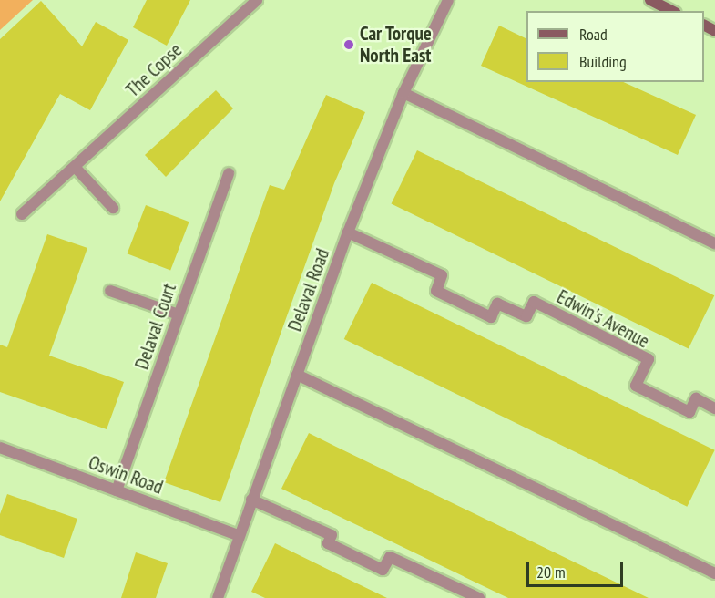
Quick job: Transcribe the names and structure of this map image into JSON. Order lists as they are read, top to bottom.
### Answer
{
  "streets": {
    "street": [
      "The Copse",
      "Delaval Road",
      "Edwin's Avenue",
      "Delaval Court",
      "Oswin Road"
    ]
  },
  "crossings": [
    ["Delaval Road", "Edwin's Avenue"],
    ["Delaval Road", "Oswin Road"],
    ["Delaval Court", "Oswin Road"]
  ],
  "places": ["Car Torque North East"],
  "legend": ["Road", "Building"],
  "scale_bar": "20 m"
}
